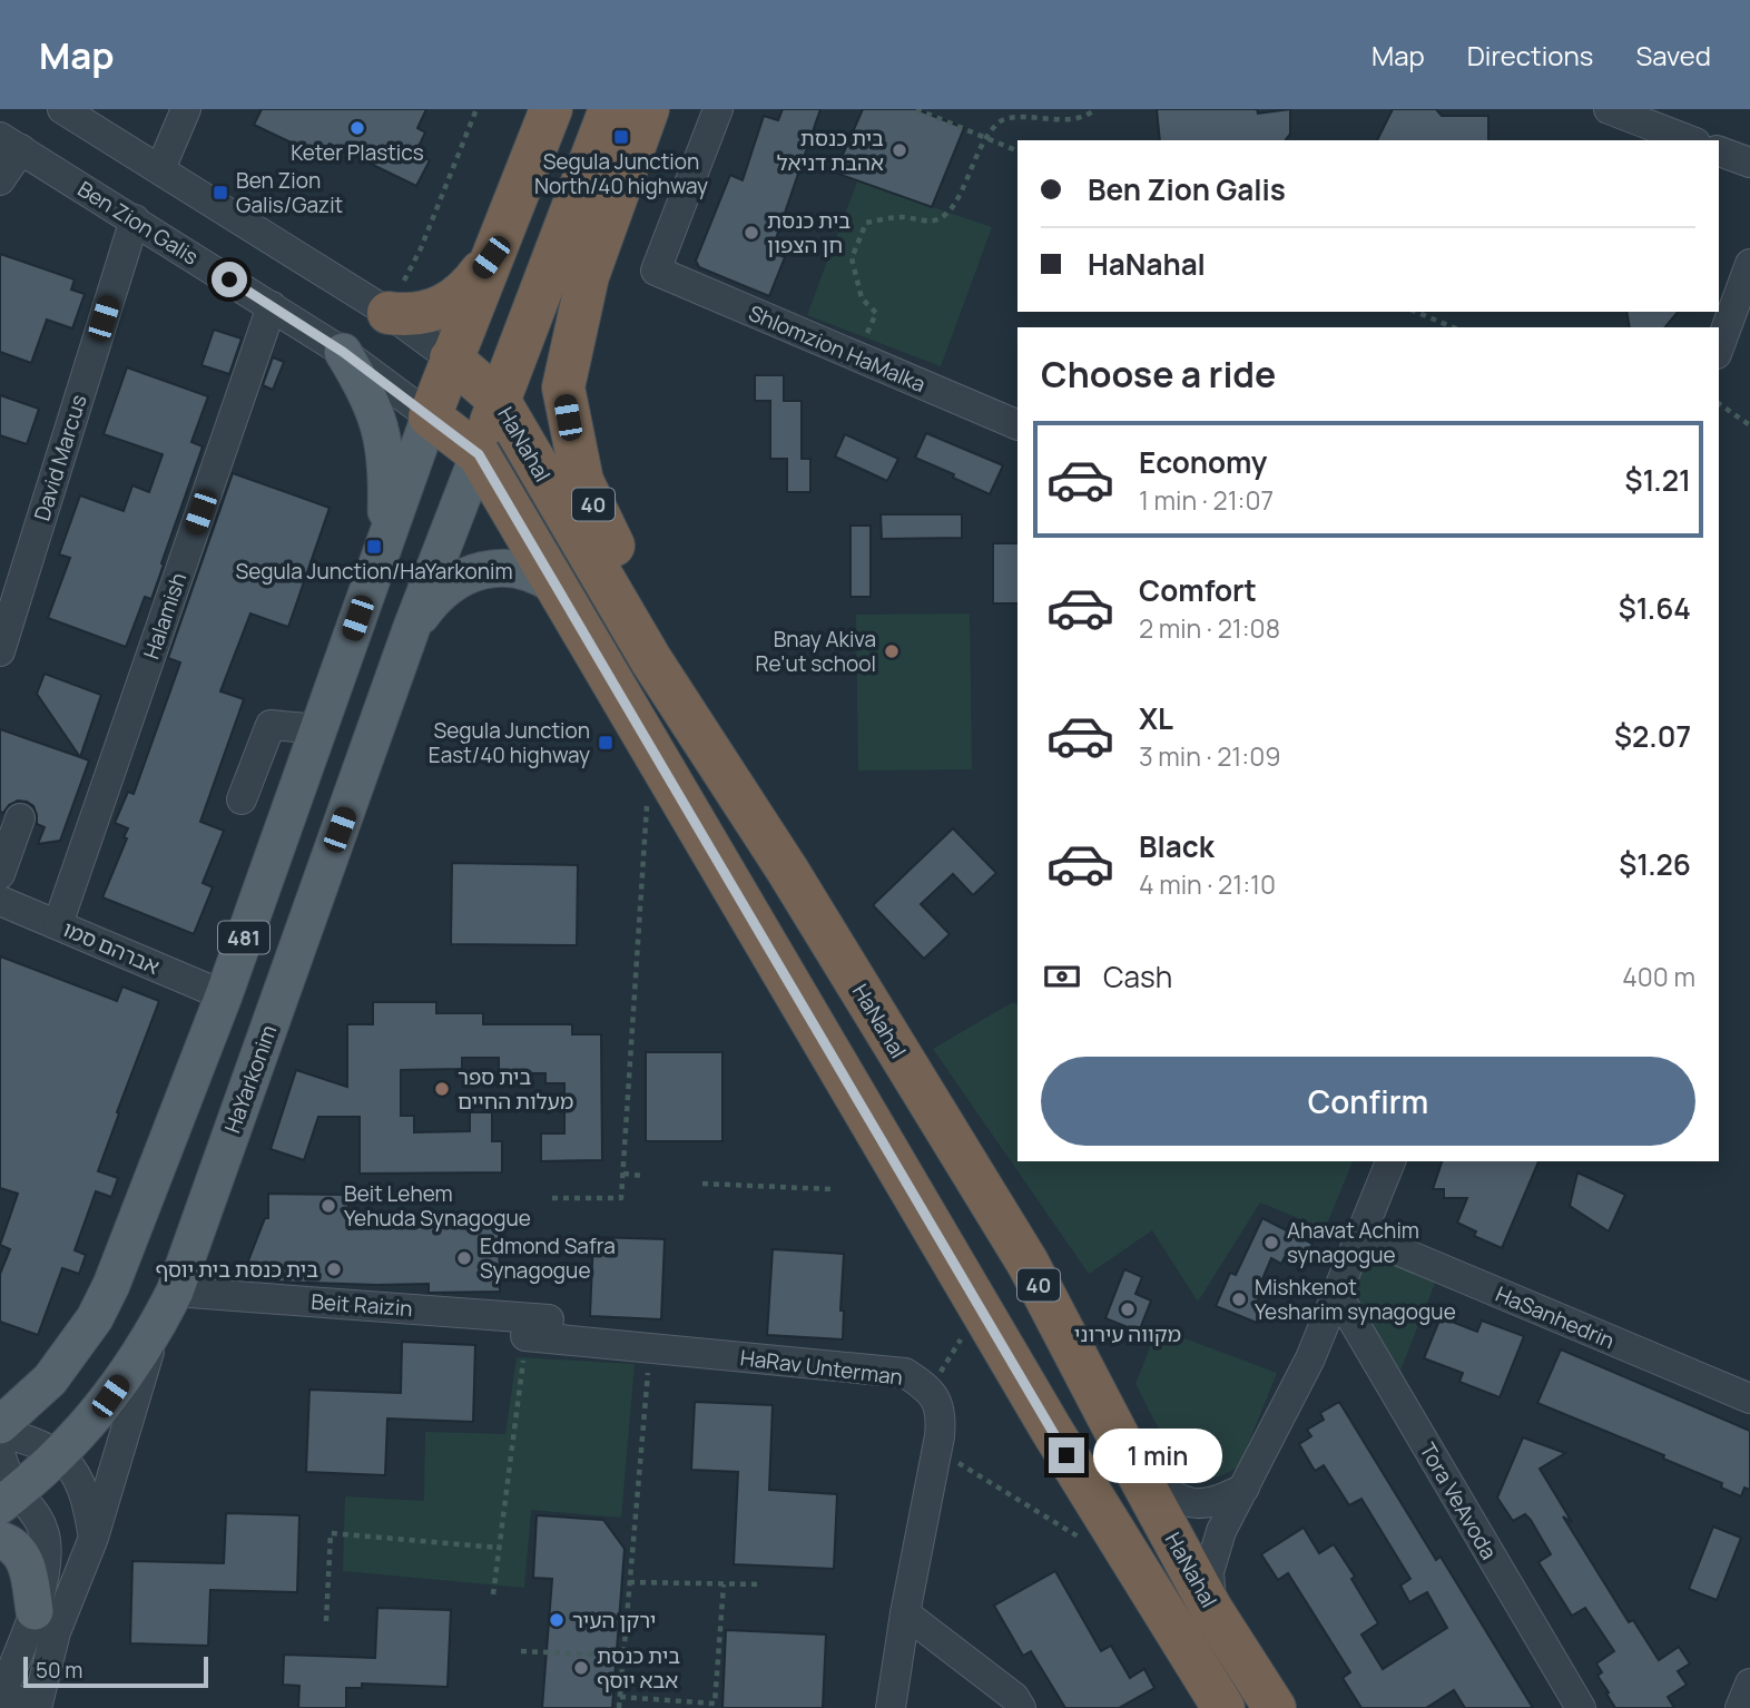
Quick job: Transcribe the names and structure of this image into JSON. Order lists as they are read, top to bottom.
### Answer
{
  "streets": {
    "highway": ["HaNahal", "40"],
    "main road": ["481", "HaYarkonim"],
    "street": [
      "Ben Zion Galis",
      "Shlomzion HaMalka",
      "David Marcus",
      "Halamish",
      "אברהם סמו",
      "Beit Raizin",
      "HaSanhedrin",
      "HaRav Unterman",
      "Tora VeAvoda"
    ]
  },
  "crossings": [
    ["Ben Zion Galis", "HaNahal"],
    ["Ben Zion Galis", "David Marcus"],
    ["Ben Zion Galis", "Halamish"],
    ["Ben Zion Galis", "481"],
    ["HaNahal", "40"],
    ["HaNahal", "481"],
    ["HaNahal", "HaYarkonim"],
    ["Halamish", "אברהם סמו"],
    ["481", "אברהם סמו"],
    ["481", "HaYarkonim"],
    ["HaYarkonim", "Beit Raizin"],
    ["Beit Raizin", "HaRav Unterman"]
  ],
  "places": {
    "other": [
      "Keter Plastics",
      "בית כנסת אהבת דניאל",
      "בית כנסת חן הצפון",
      "Bnay Akiva Re'ut school",
      "בית ספר מעלות החיים",
      "Beit Lehem Yehuda Synagogue",
      "Ahavat Achim synagogue",
      "Edmond Safra Synagogue",
      "בית כנסת בית יוסף",
      "Mishkenot Yesharim synagogue",
      "מקווה עירוני",
      "ירקן העיר",
      "בית כנסת אבא יוסף"
    ],
    "transit": [
      "Segula Junction North/40 highway",
      "Ben Zion Galis/Gazit",
      "Segula Junction/HaYarkonim",
      "Segula Junction East/40 highway"
    ]
  },
  "scale_bar": "50 m",
  "page": {
    "header": "Map",
    "nav": ["Map", "Directions", "Saved"],
    "banner": ["Ben Zion Galis", "HaNahal"],
    "heading": "Choose a ride",
    "list": [
      {
        "name": "Economy",
        "note": "1 min · 21:07",
        "value": "$1.21"
      },
      {
        "name": "Comfort",
        "note": "2 min · 21:08",
        "value": "$1.64"
      },
      {
        "name": "XL",
        "note": "3 min · 21:09",
        "value": "$2.07"
      },
      {
        "name": "Black",
        "note": "4 min · 21:10",
        "value": "$1.26"
      }
    ],
    "pay": ["Cash", "400 m"],
    "buttons": "Confirm",
    "bubble": "1 min",
    "scale": "50 m"
  }
}
